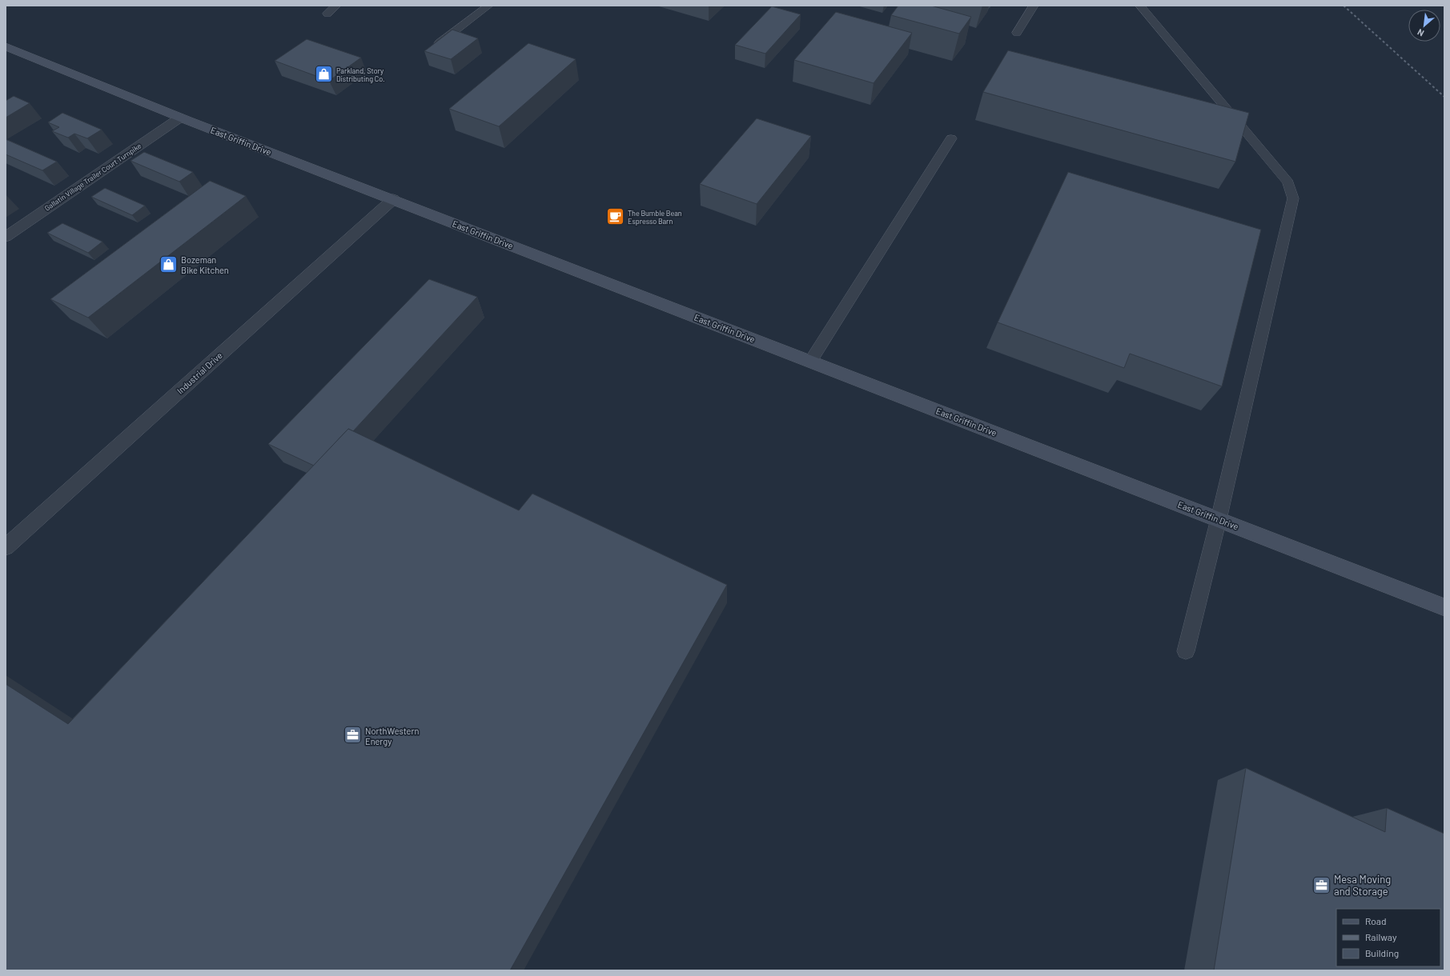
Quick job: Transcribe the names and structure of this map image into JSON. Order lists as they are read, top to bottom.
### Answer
{
  "streets": {
    "main road": ["East Griffin Drive"],
    "street": ["Gallatin Village Trailer Court Turnpike", "Industrial Drive"]
  },
  "crossings": [
    ["East Griffin Drive", "Gallatin Village Trailer Court Turnpike"],
    ["East Griffin Drive", "Industrial Drive"]
  ],
  "places": {
    "shop": ["Parkland, Story Distributing Co.", "Bozeman Bike Kitchen"],
    "cafe": ["The Bumble Bean Espresso Barn"],
    "office": ["NorthWestern Energy", "Mesa Moving and Storage"]
  },
  "legend": ["Road", "Railway", "Building"],
  "north": "bottom left"
}
